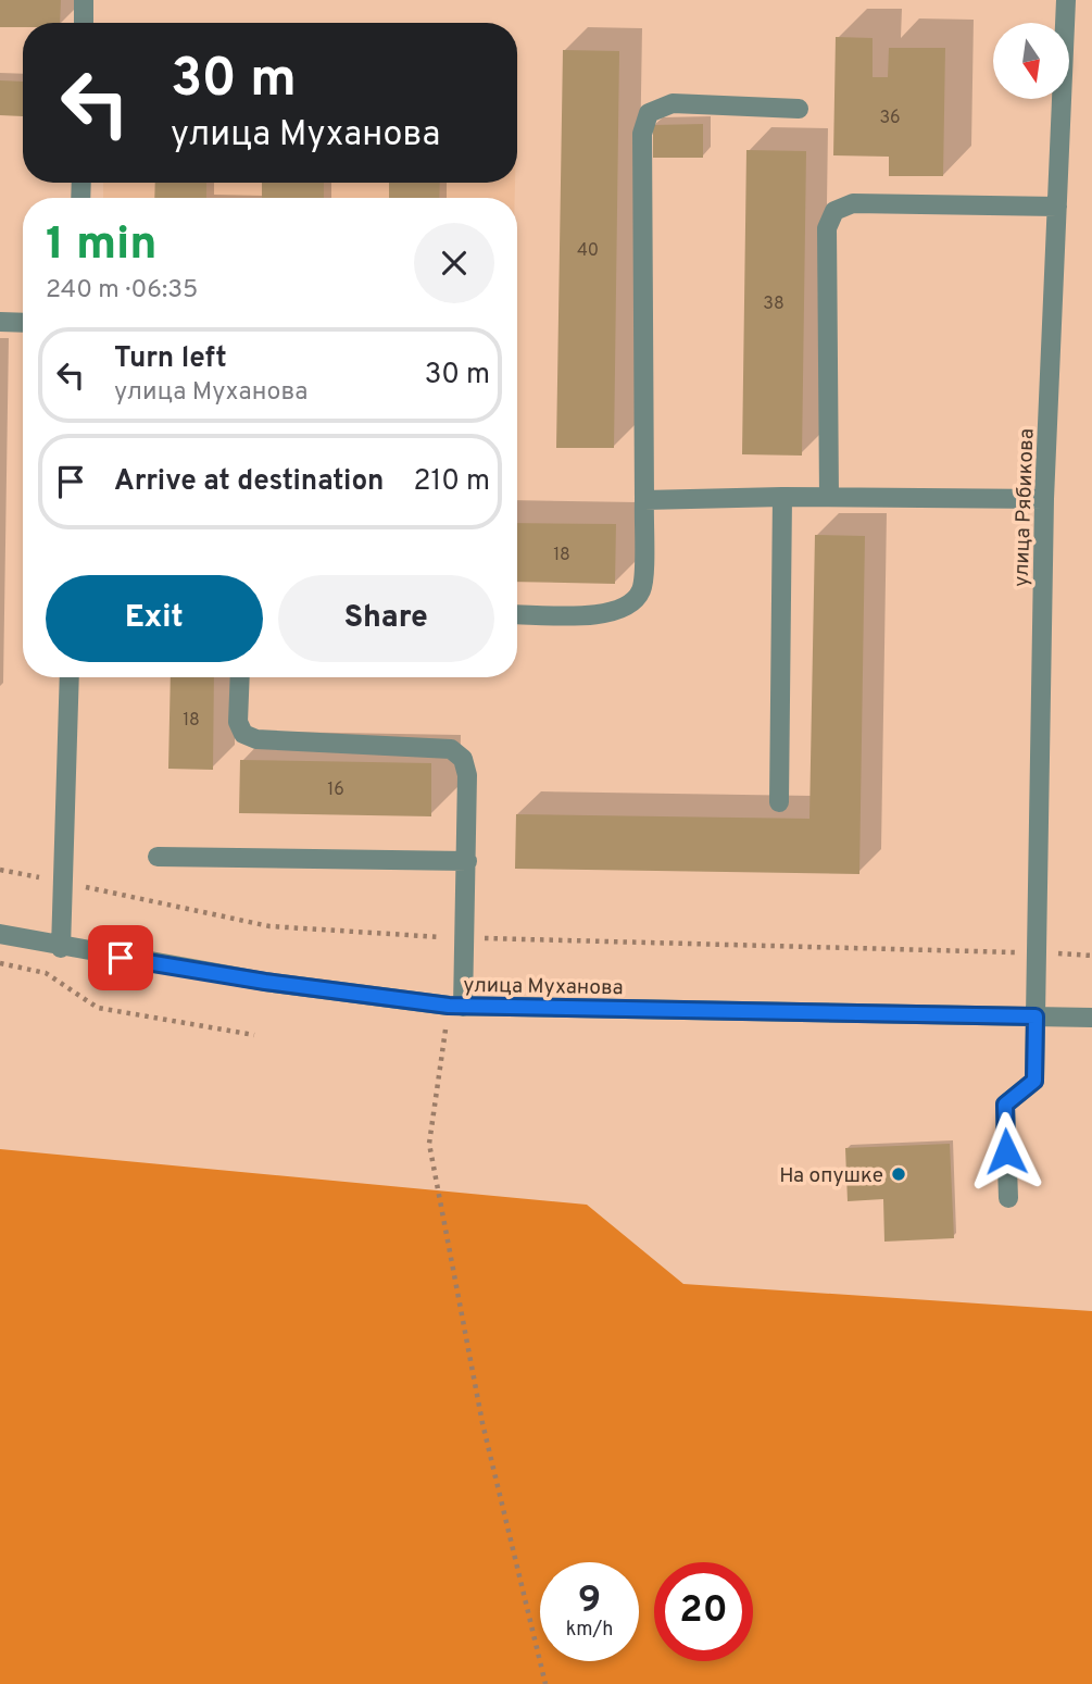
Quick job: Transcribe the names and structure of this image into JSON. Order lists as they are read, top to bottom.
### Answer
{
  "streets": {
    "street": ["улица Рябикова", "улица Муханова"]
  },
  "crossings": [
    ["улица Рябикова", "улица Муханова"]
  ],
  "places": ["На опушке"],
  "house_numbers": [
    "36",
    "40",
    "38",
    "18",
    "18",
    "16"
  ],
  "north": "bottom",
  "page": {
    "turn": ["30 m", "улица Муханова"],
    "heading": ["1 min", "240 m · 06:35"],
    "list": [
      {
        "name": "Turn left",
        "note": "улица Муханова",
        "value": "30 m"
      },
      {
        "name": "Arrive at destination",
        "value": "210 m"
      }
    ],
    "buttons": ["Exit", "Share"],
    "speed": "9 km/h",
    "limit": "20"
  }
}
